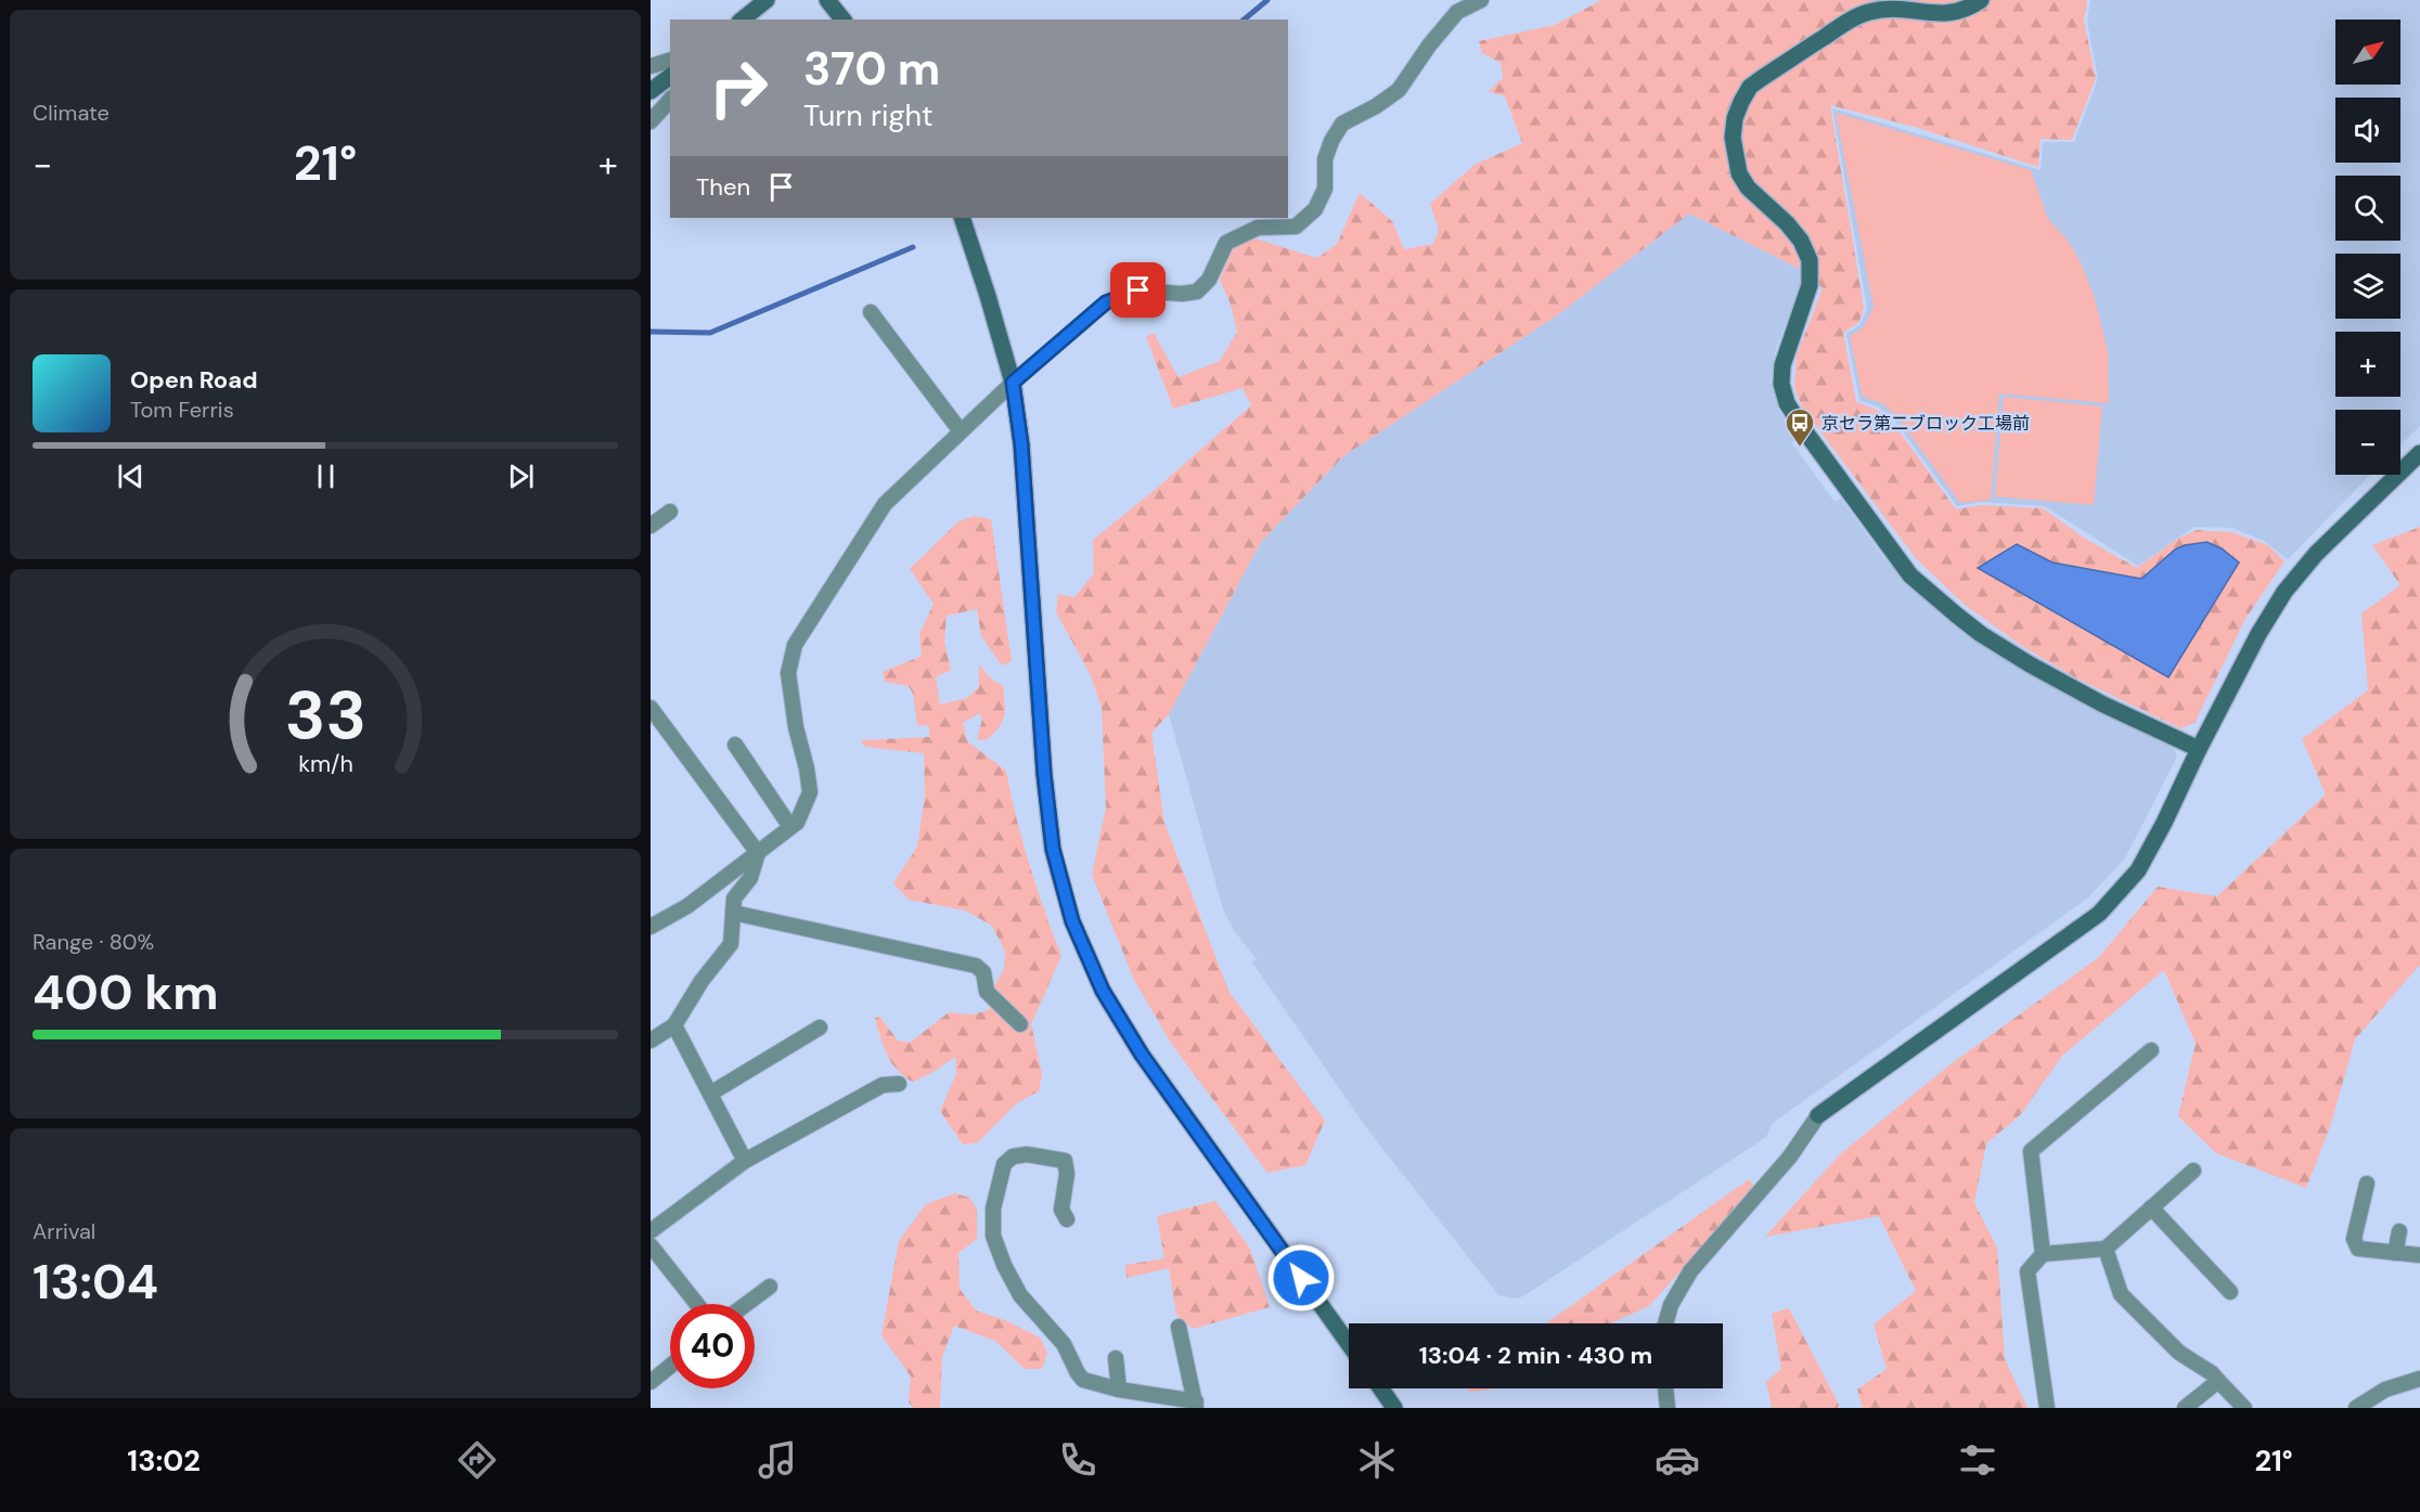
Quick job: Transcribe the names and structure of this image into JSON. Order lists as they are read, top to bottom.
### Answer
{
  "places": {
    "bus stop": ["京セラ第二ブロック工場前"]
  },
  "north": "top right",
  "page": {
    "tile": [
      "Climate",
      ["Range · 80%", "400 km"],
      ["Arrival", "13:04"]
    ],
    "map_buttons": ["+", "−"],
    "turn": ["370 m", "Turn right"],
    "heat": ["−", "21°", "+"],
    "then": "Then",
    "song": ["Open Road", "Tom Ferris"],
    "limit": "40",
    "trip": "13:04 · 2 min · 430 m",
    "tabs": ["13:02", "21°"],
    "gauge": ["33", "km/h"]
  }
}
